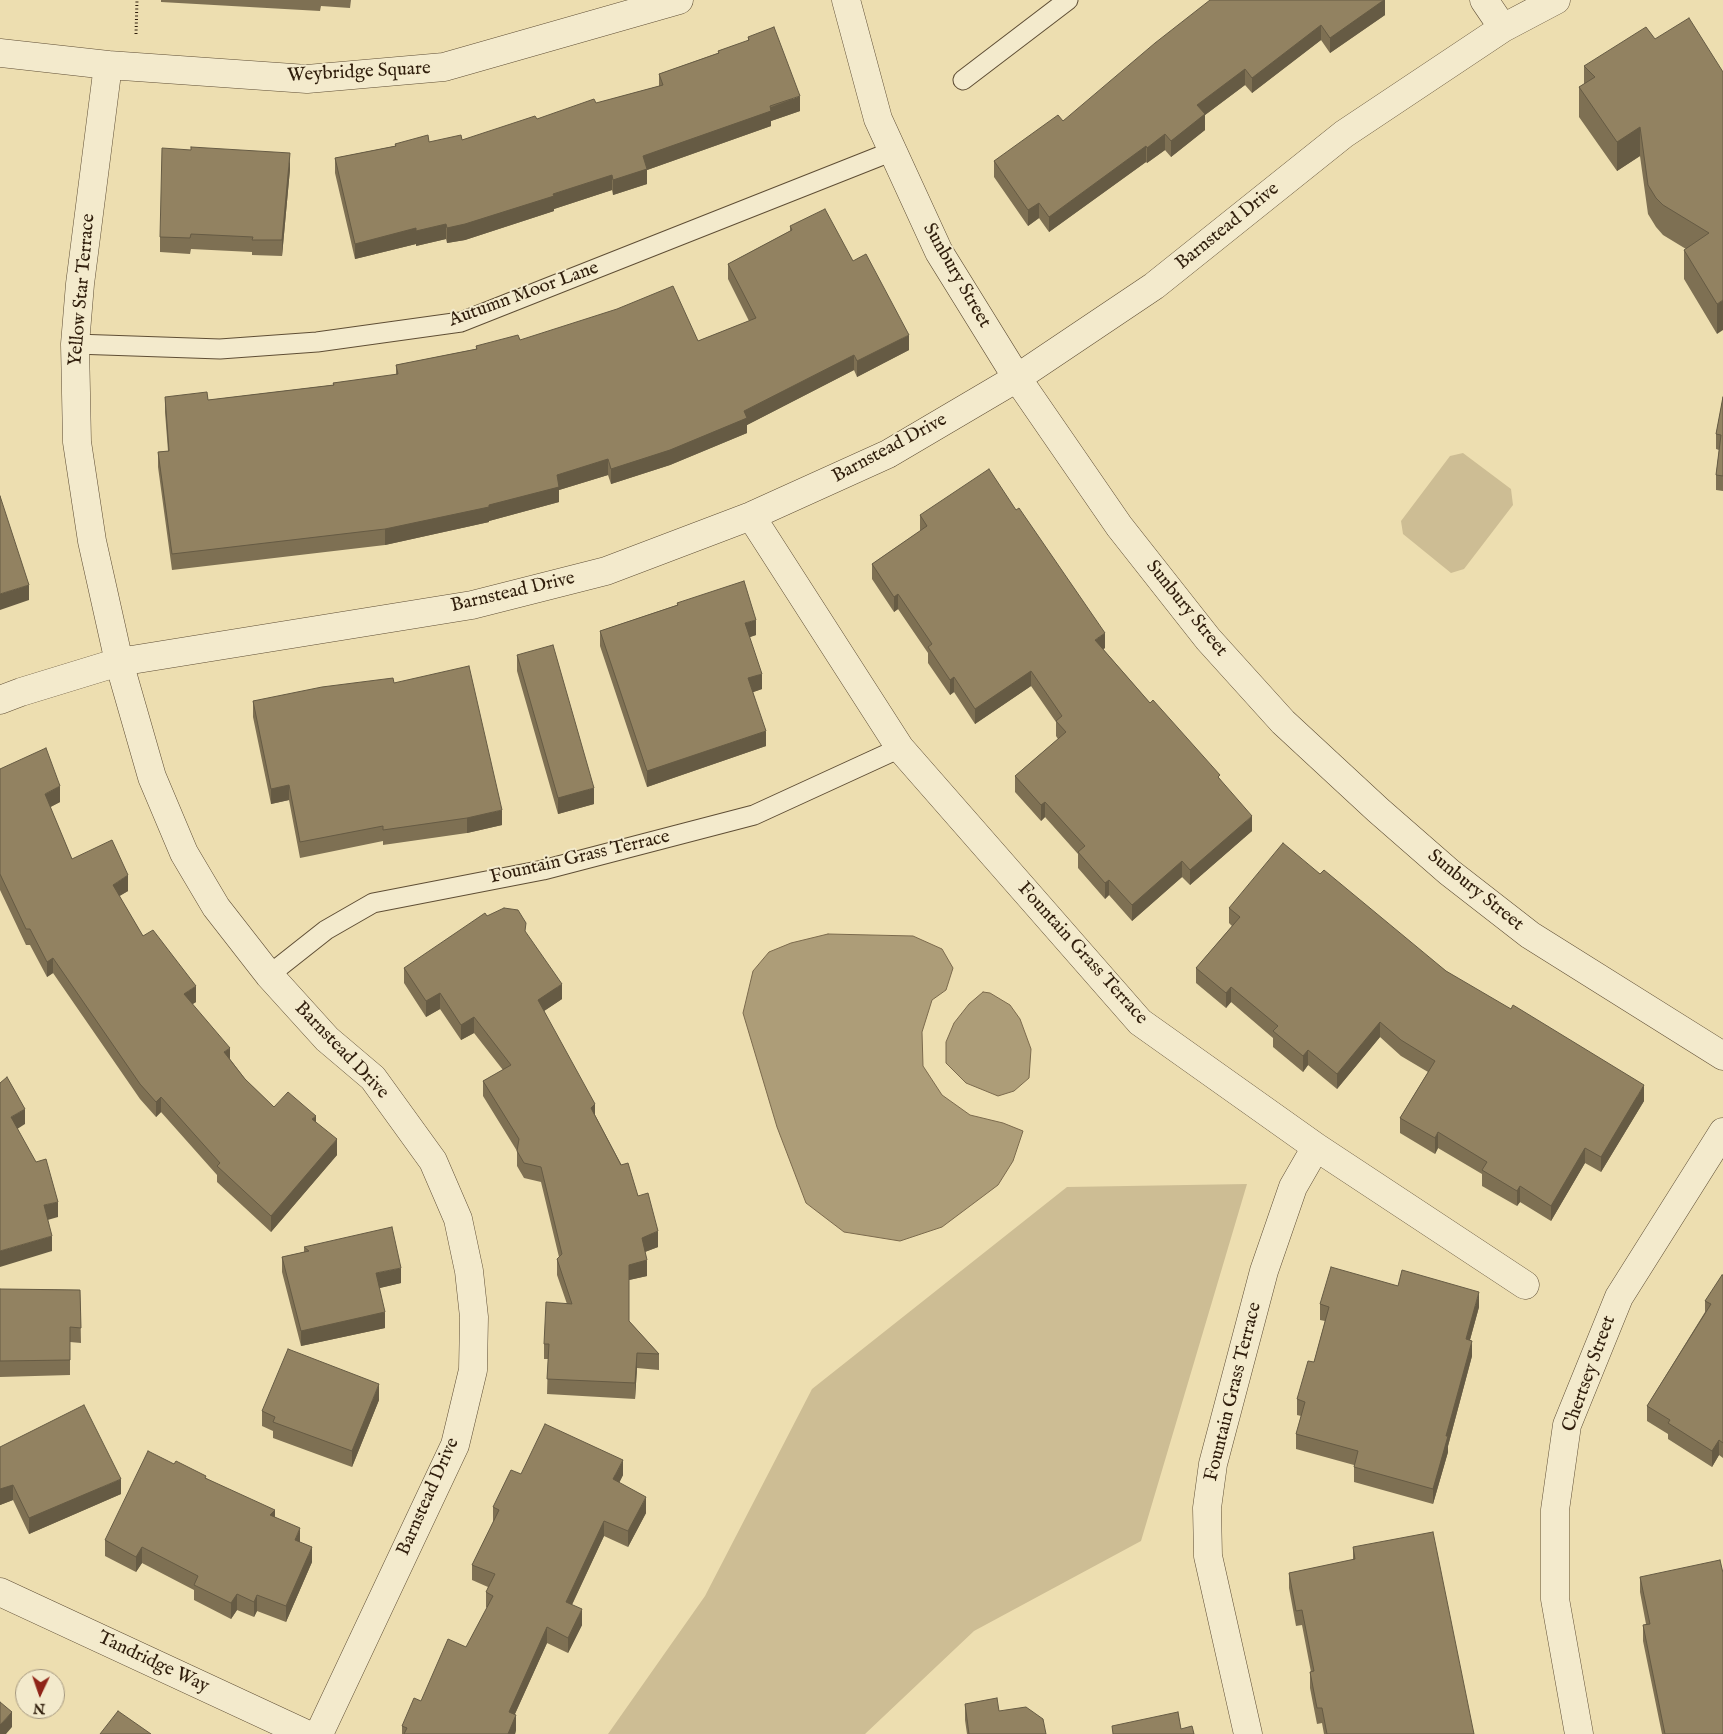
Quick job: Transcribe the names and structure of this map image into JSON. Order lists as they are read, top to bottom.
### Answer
{
  "streets": {
    "street": [
      "Weybridge Square",
      "Barnstead Drive",
      "Sunbury Street",
      "Yellow Star Terrace",
      "Fountain Grass Terrace",
      "Chertsey Street",
      "Tandridge Way"
    ],
    "lane": ["Autumn Moor Lane"]
  },
  "crossings": [
    ["Weybridge Square", "Yellow Star Terrace"],
    ["Barnstead Drive", "Sunbury Street"],
    ["Barnstead Drive", "Yellow Star Terrace"],
    ["Barnstead Drive", "Fountain Grass Terrace"],
    ["Sunbury Street", "Autumn Moor Lane"],
    ["Yellow Star Terrace", "Autumn Moor Lane"]
  ],
  "north": "bottom"
}
